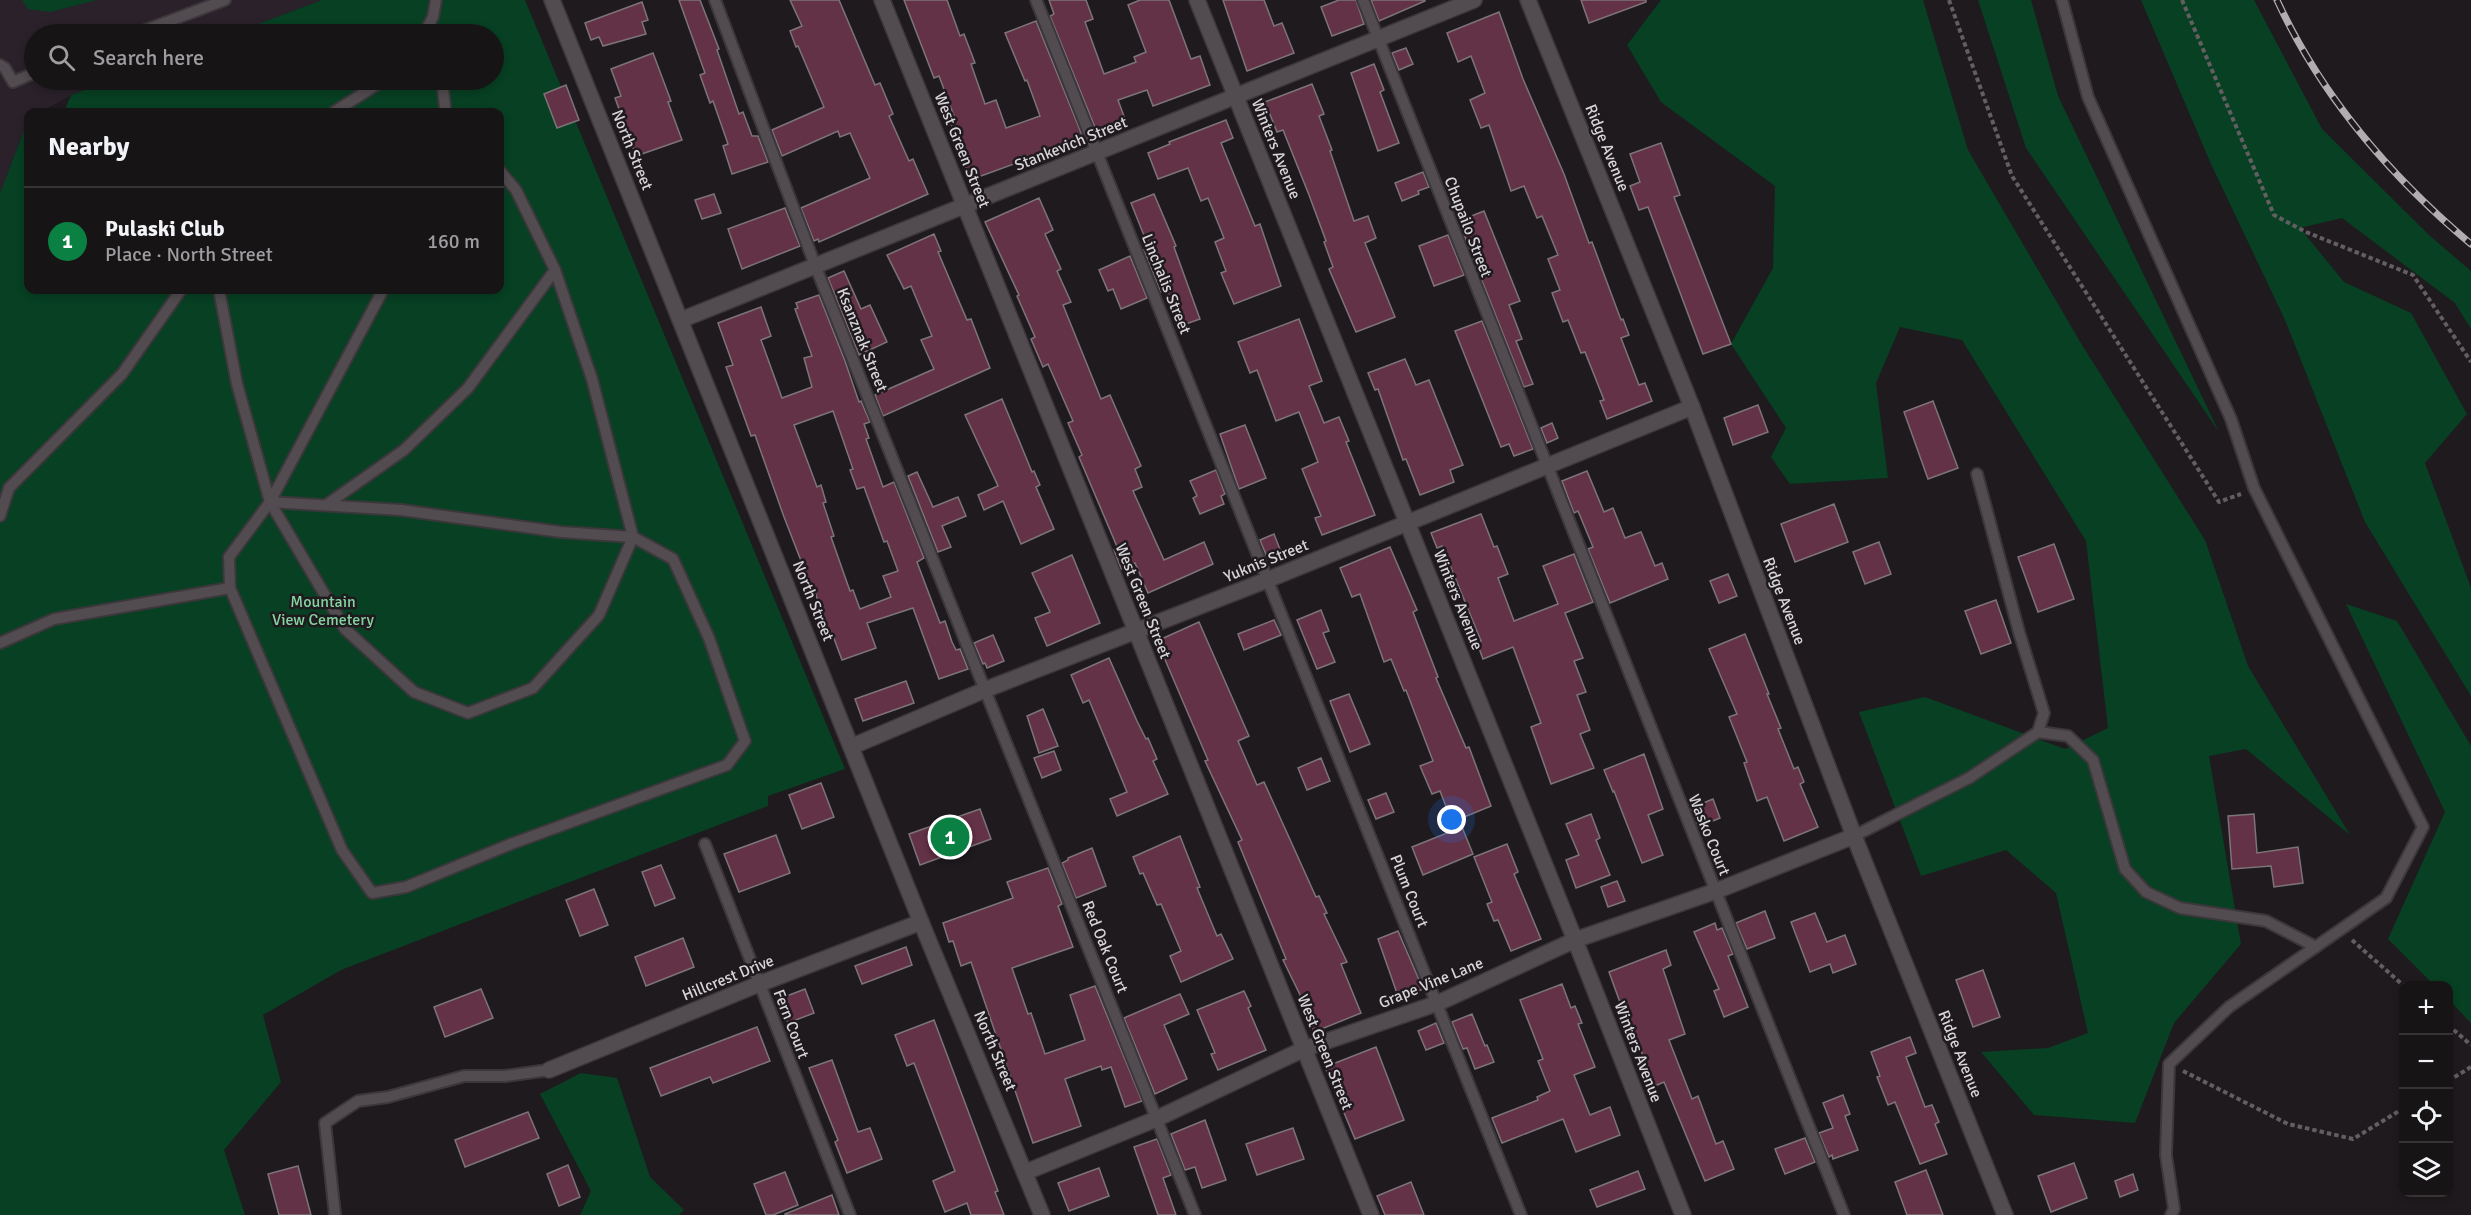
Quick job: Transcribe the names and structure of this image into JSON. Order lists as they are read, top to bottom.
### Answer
{
  "streets": {
    "street": [
      "Stankevich Street",
      "Ridge Avenue",
      "Winters Avenue",
      "North Street",
      "West Green Street",
      "Yuknis Street",
      "Hillcrest Drive",
      "Grape Vine Lane"
    ],
    "lane": [
      "Chupailo Street",
      "Linchalis Street",
      "Ksanznak Street",
      "Wasko Court",
      "Plum Court",
      "Red Oak Court",
      "Fern Court"
    ]
  },
  "crossings": [
    ["Stankevich Street", "Winters Avenue"],
    ["Stankevich Street", "North Street"],
    ["Stankevich Street", "West Green Street"],
    ["Stankevich Street", "Chupailo Street"],
    ["Stankevich Street", "Linchalis Street"],
    ["Stankevich Street", "Ksanznak Street"],
    ["Ridge Avenue", "Yuknis Street"],
    ["Ridge Avenue", "Grape Vine Lane"],
    ["Winters Avenue", "Yuknis Street"],
    ["Winters Avenue", "Grape Vine Lane"],
    ["North Street", "Yuknis Street"],
    ["North Street", "Hillcrest Drive"],
    ["North Street", "Grape Vine Lane"],
    ["West Green Street", "Yuknis Street"],
    ["West Green Street", "Grape Vine Lane"],
    ["Chupailo Street", "Yuknis Street"],
    ["Chupailo Street", "Wasko Court"],
    ["Linchalis Street", "Yuknis Street"],
    ["Linchalis Street", "Plum Court"],
    ["Ksanznak Street", "Yuknis Street"],
    ["Ksanznak Street", "Red Oak Court"],
    ["Yuknis Street", "Wasko Court"],
    ["Yuknis Street", "Plum Court"],
    ["Yuknis Street", "Red Oak Court"],
    ["Wasko Court", "Grape Vine Lane"],
    ["Plum Court", "Grape Vine Lane"],
    ["Red Oak Court", "Grape Vine Lane"],
    ["Hillcrest Drive", "Fern Court"]
  ],
  "parks": ["Mountain View Cemetery"],
  "page": {
    "search": "Search here",
    "heading": "Nearby",
    "list": [
      {
        "mark": "1",
        "name": "Pulaski Club",
        "note": "Place · North Street",
        "value": "160 m"
      }
    ],
    "pins": "1",
    "map_buttons": ["+", "−"]
  }
}
